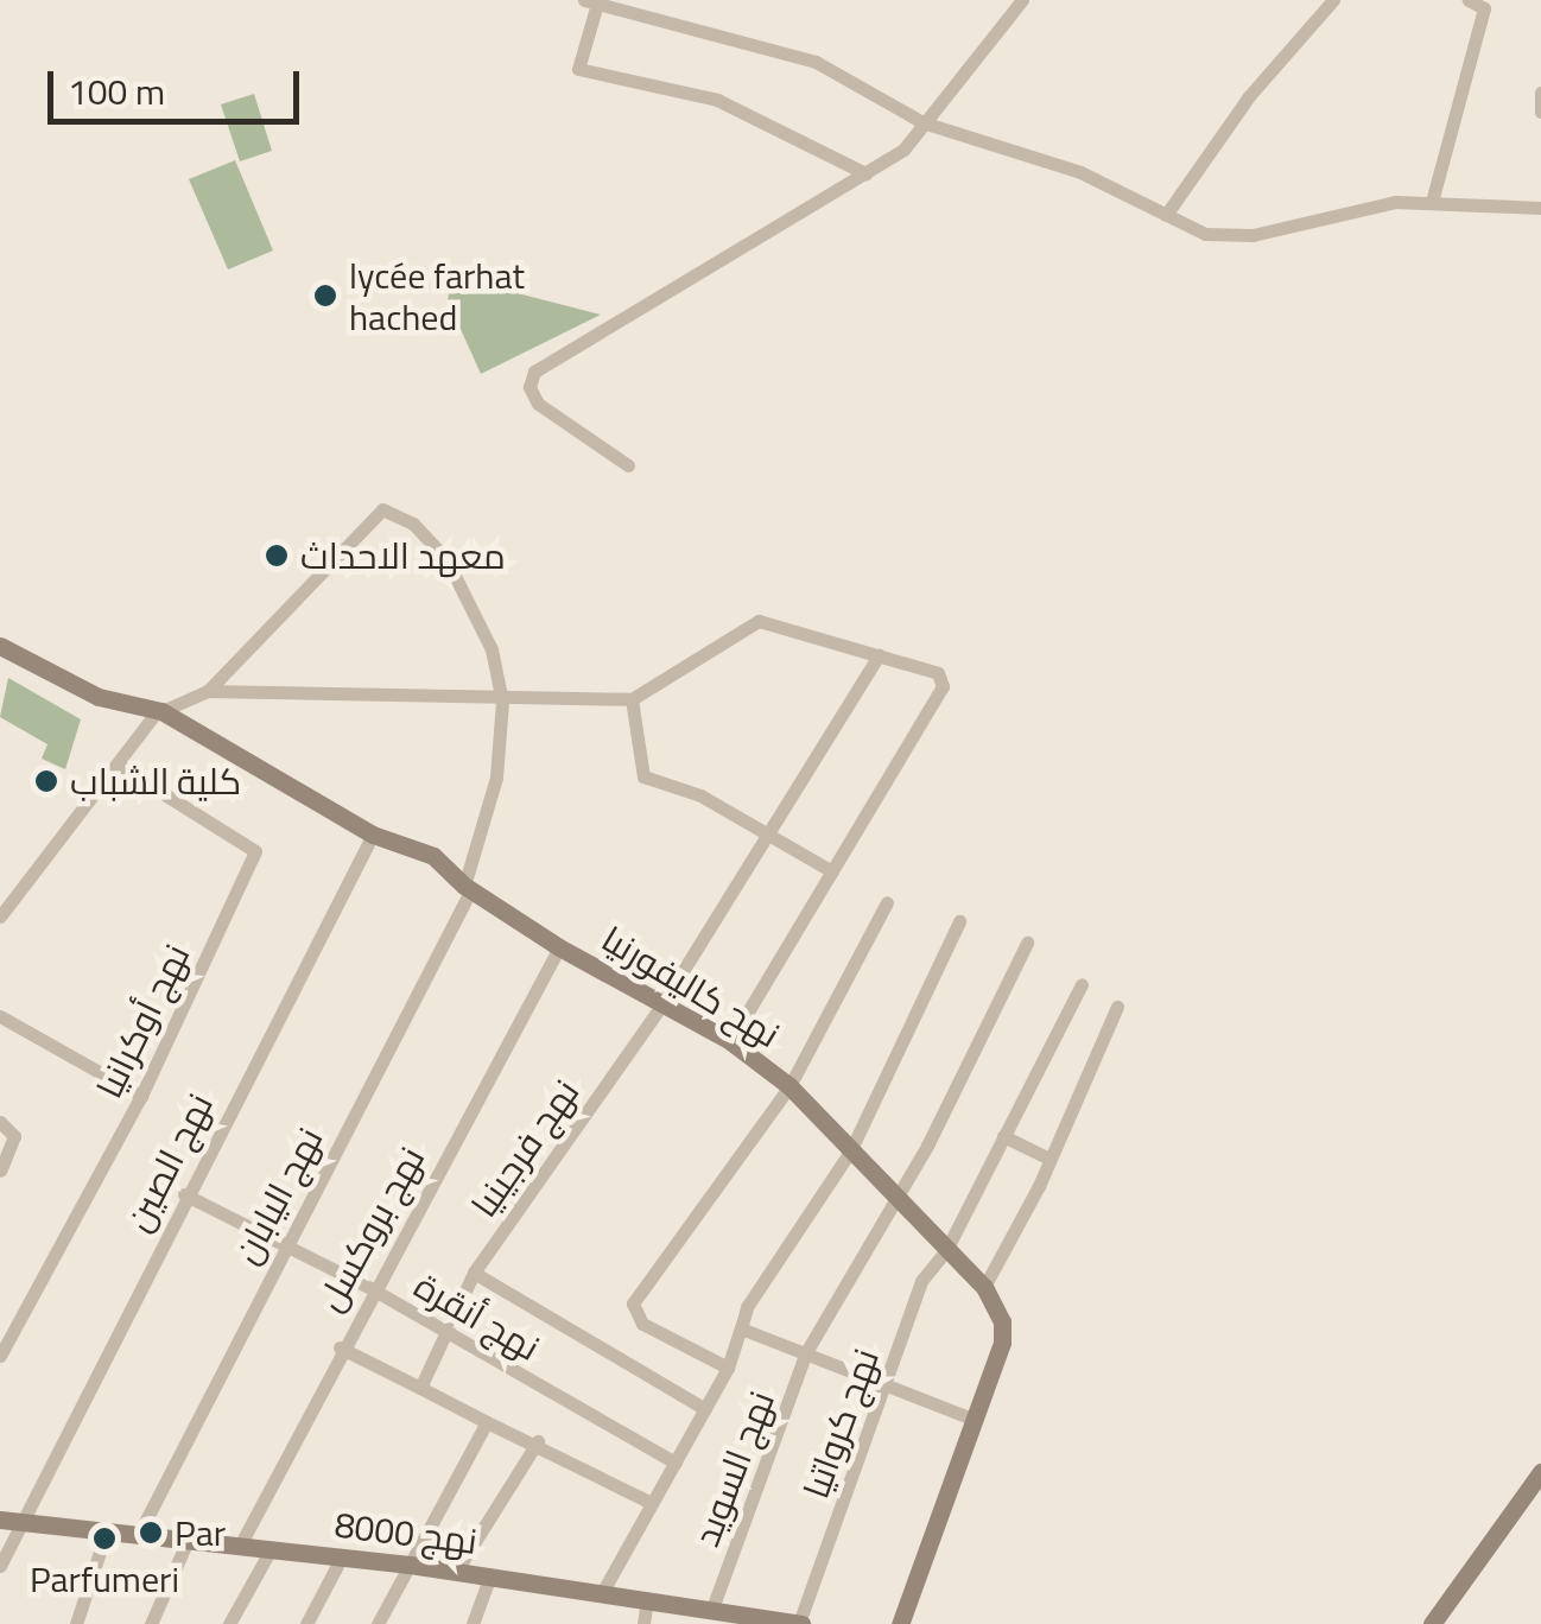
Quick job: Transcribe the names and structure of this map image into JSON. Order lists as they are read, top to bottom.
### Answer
{
  "streets": {
    "street": [
      "نهح كاليفورنيا",
      "نهج أوكرانيا",
      "نهج فرجينيا",
      "نهج الصين",
      "نهج اليابان",
      "نهج بروكسل",
      "نهج أنقرة",
      "نهج كرواتيا",
      "نهج السويد",
      "نهج 8000"
    ]
  },
  "crossings": [
    ["نهح كاليفورنيا", "نهج فرجينيا"],
    ["نهح كاليفورنيا", "نهج الصين"],
    ["نهح كاليفورنيا", "نهج اليابان"],
    ["نهح كاليفورنيا", "نهج بروكسل"],
    ["نهح كاليفورنيا", "نهج كرواتيا"],
    ["نهح كاليفورنيا", "نهج السويد"],
    ["نهج فرجينيا", "نهج أنقرة"],
    ["نهج الصين", "نهج أنقرة"],
    ["نهج الصين", "نهج 8000"],
    ["نهج اليابان", "نهج أنقرة"],
    ["نهج اليابان", "نهج 8000"],
    ["نهج بروكسل", "نهج أنقرة"],
    ["نهج بروكسل", "نهج 8000"],
    ["نهج كرواتيا", "نهج 8000"],
    ["نهج السويد", "نهج 8000"]
  ],
  "places": [
    "lycée farhat hached",
    "معهد الاحداث",
    "كلية الشباب",
    "Par",
    "Parfumeri"
  ],
  "scale_bar": "100 m"
}
